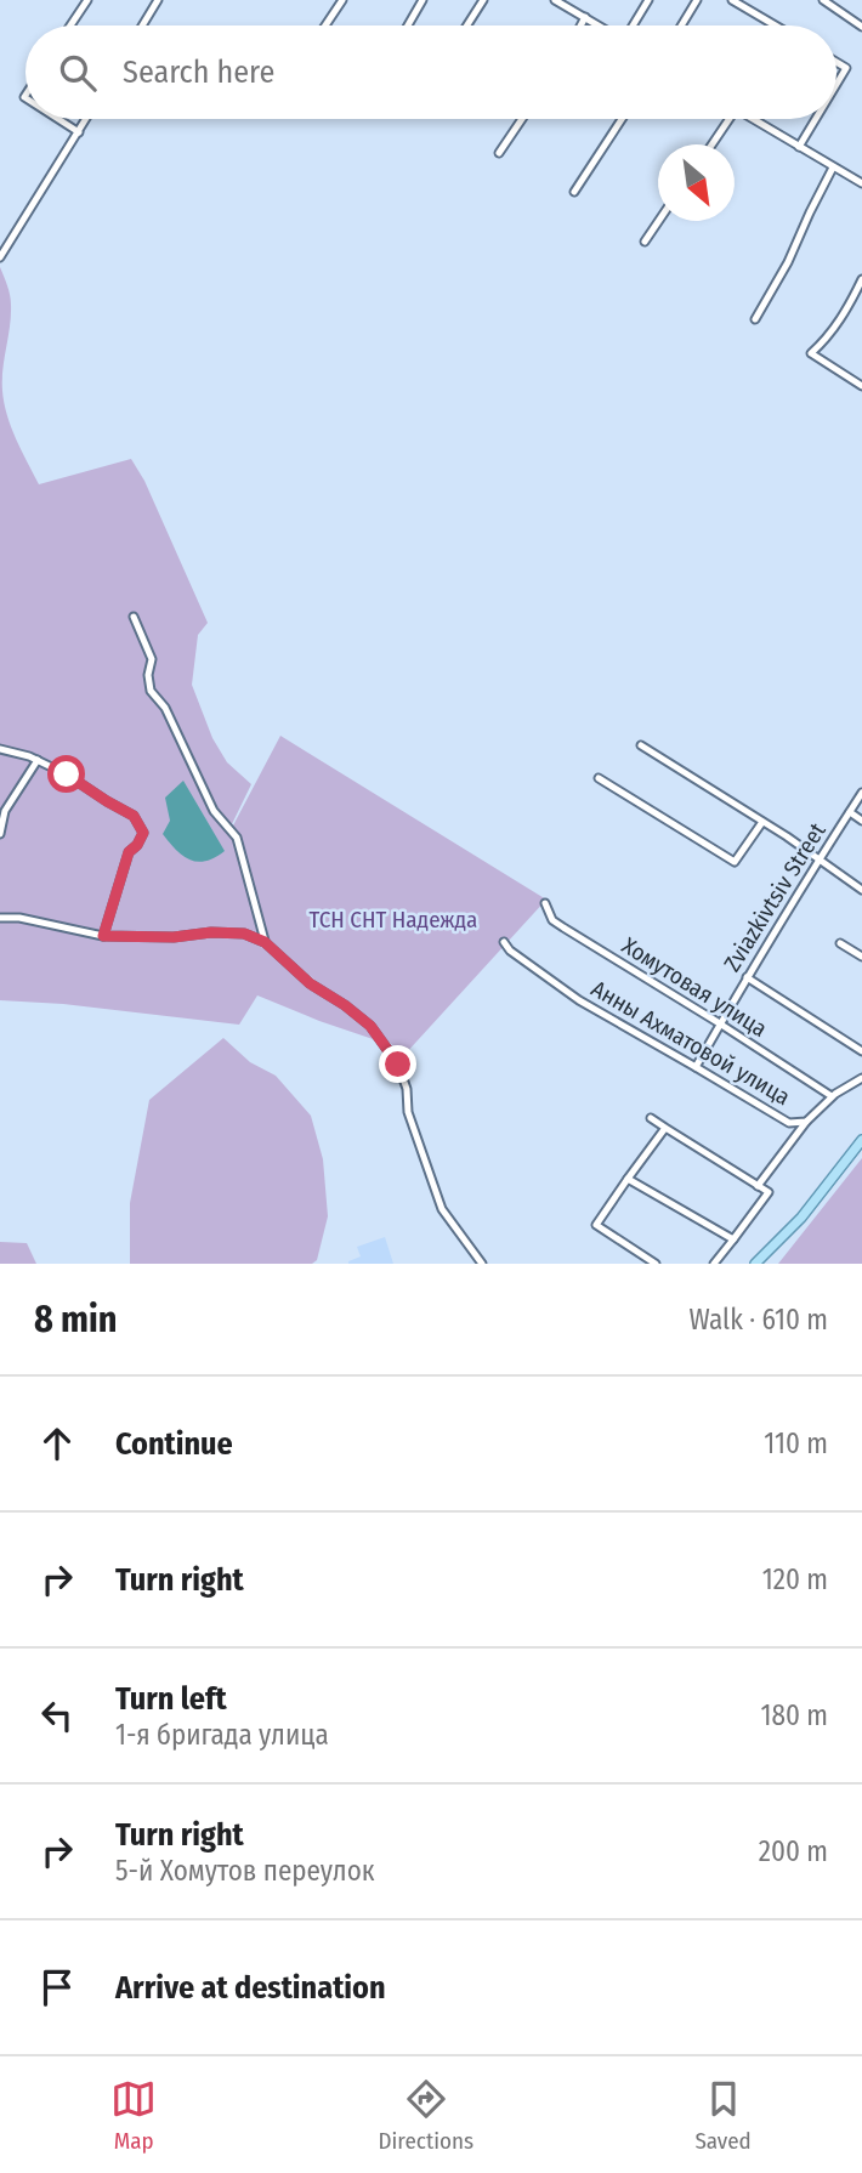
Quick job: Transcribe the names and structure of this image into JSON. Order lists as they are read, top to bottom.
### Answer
{
  "streets": {
    "street": ["Zviazkivtsiv Street", "Хомутовая улица", "Анны Ахматовой улица"]
  },
  "crossings": [
    ["Zviazkivtsiv Street", "Хомутовая улица"],
    ["Zviazkivtsiv Street", "Анны Ахматовой улица"],
    ["Хомутовая улица", "Анны Ахматовой улица"]
  ],
  "parks": ["ТСН СНТ Надежда"],
  "north": "bottom right",
  "page": {
    "search": "Search here",
    "heading": ["8 min", "Walk · 610 m"],
    "list": [
      ["Continue", "110 m"],
      ["Turn right", "120 m"],
      ["Turn left", "1-я бригада улица", "180 m"],
      ["Turn right", "5-й Хомутов переулок", "200 m"],
      "Arrive at destination"
    ],
    "nav": ["Map", "Directions", "Saved"]
  }
}
